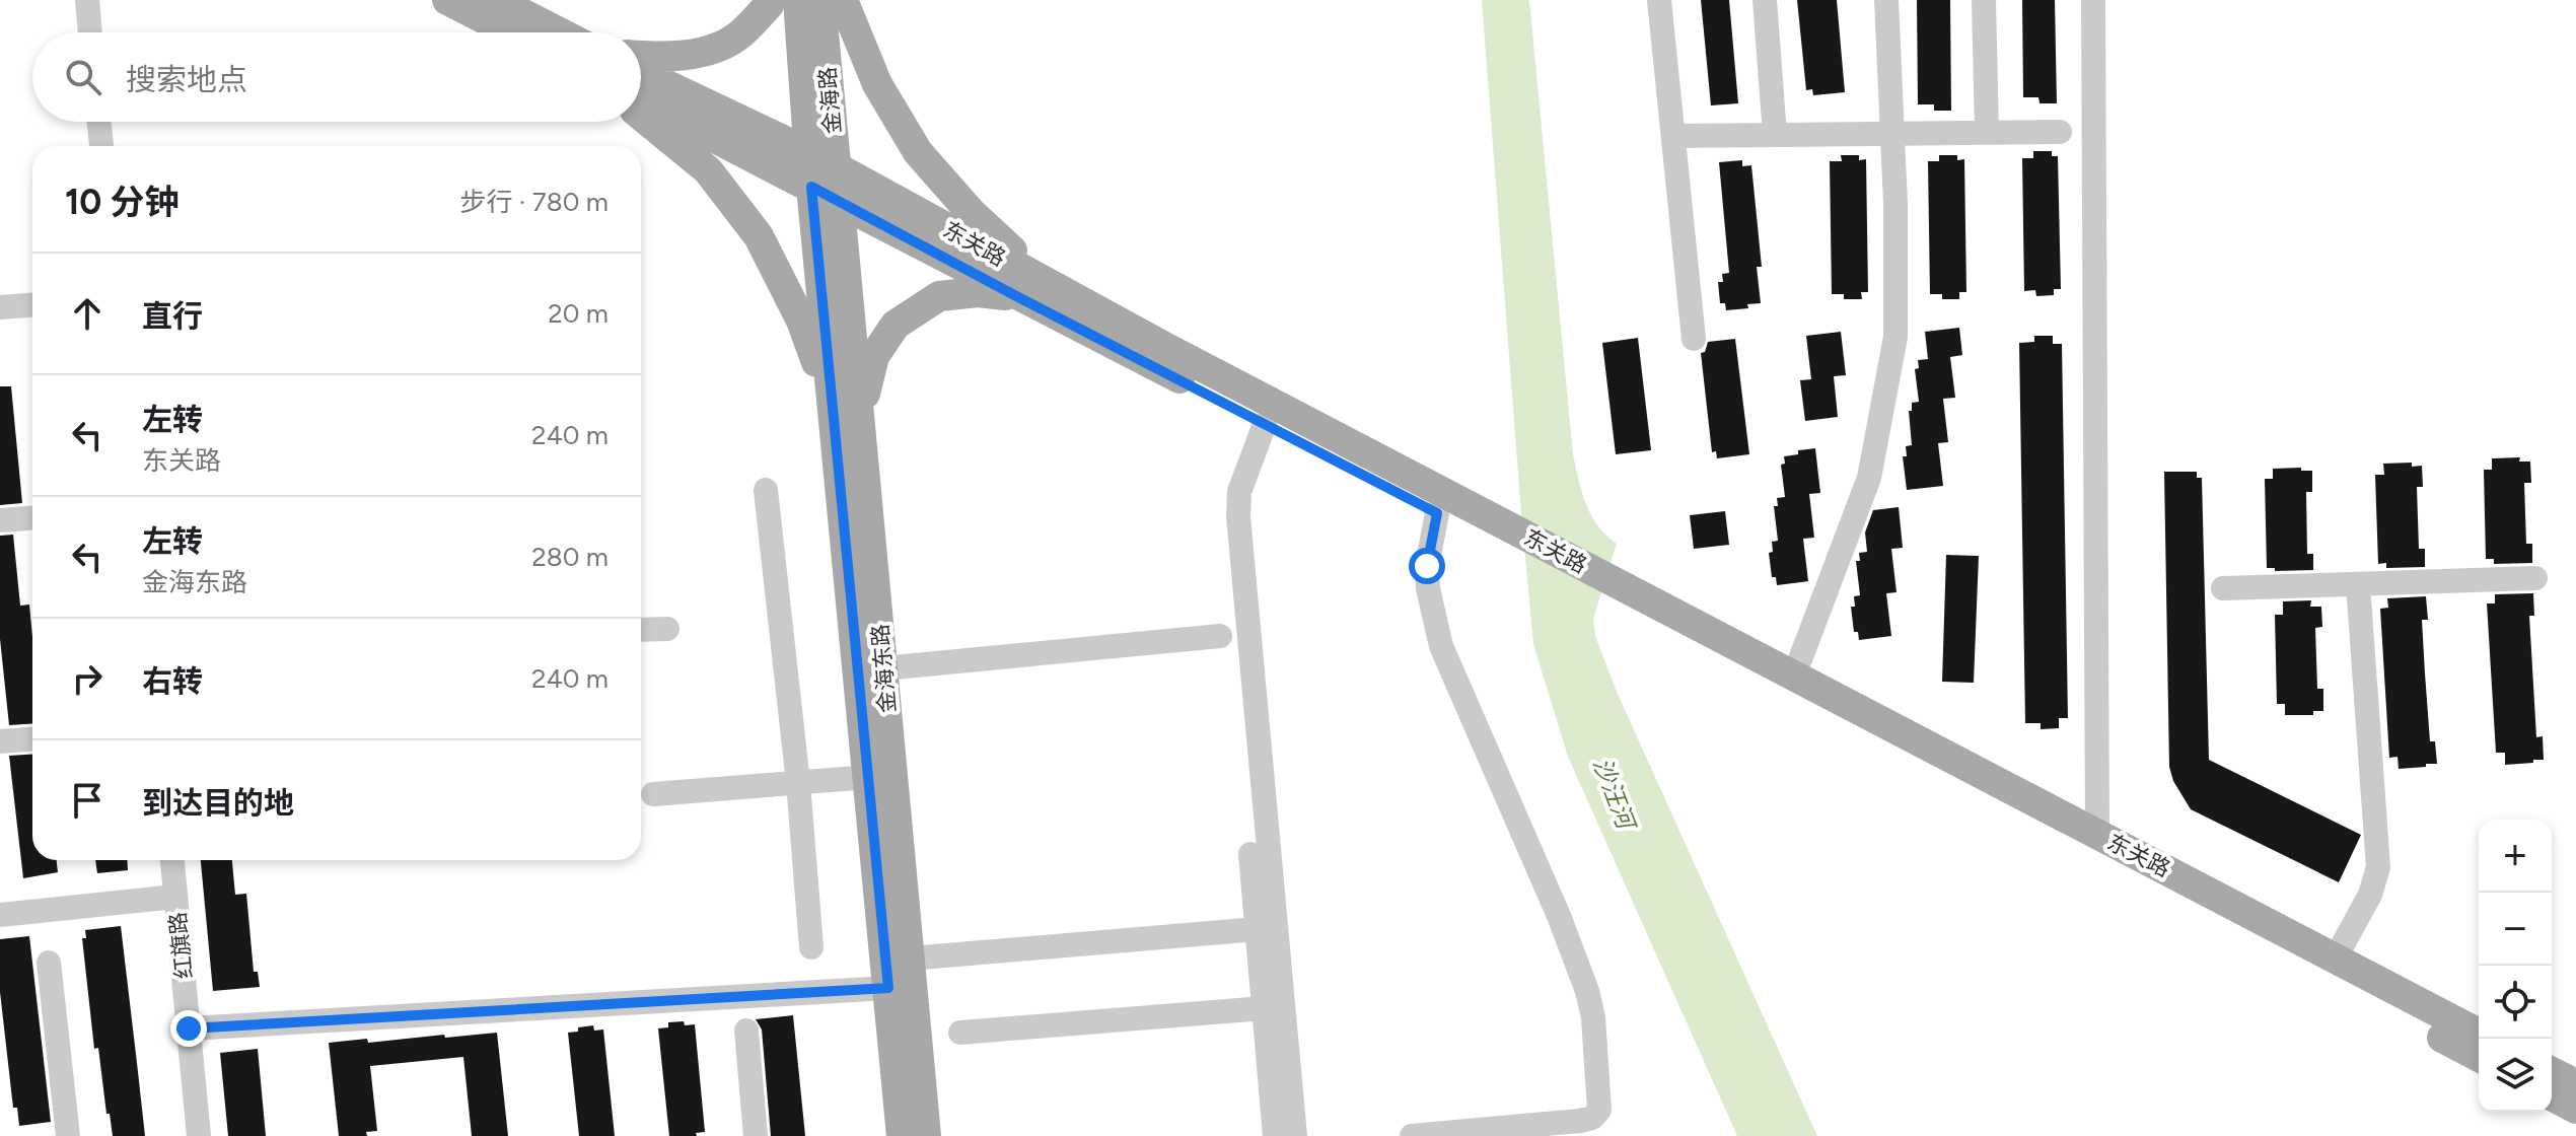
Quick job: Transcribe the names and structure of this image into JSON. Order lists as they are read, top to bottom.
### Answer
{
  "streets": {
    "main road": ["金海路", "东关路", "金海东路"],
    "street": ["红旗路"]
  },
  "crossings": [
    ["金海路", "东关路"],
    ["金海路", "金海东路"],
    ["东关路", "金海东路"]
  ],
  "water": ["沙汪河"],
  "page": {
    "search": "搜索地点",
    "heading": ["10 分钟", "步行 · 780 m"],
    "list": [
      ["直行", "20 m"],
      ["左转", "东关路", "240 m"],
      ["左转", "金海东路", "280 m"],
      ["右转", "240 m"],
      "到达目的地"
    ],
    "map_buttons": ["+", "−"]
  }
}
